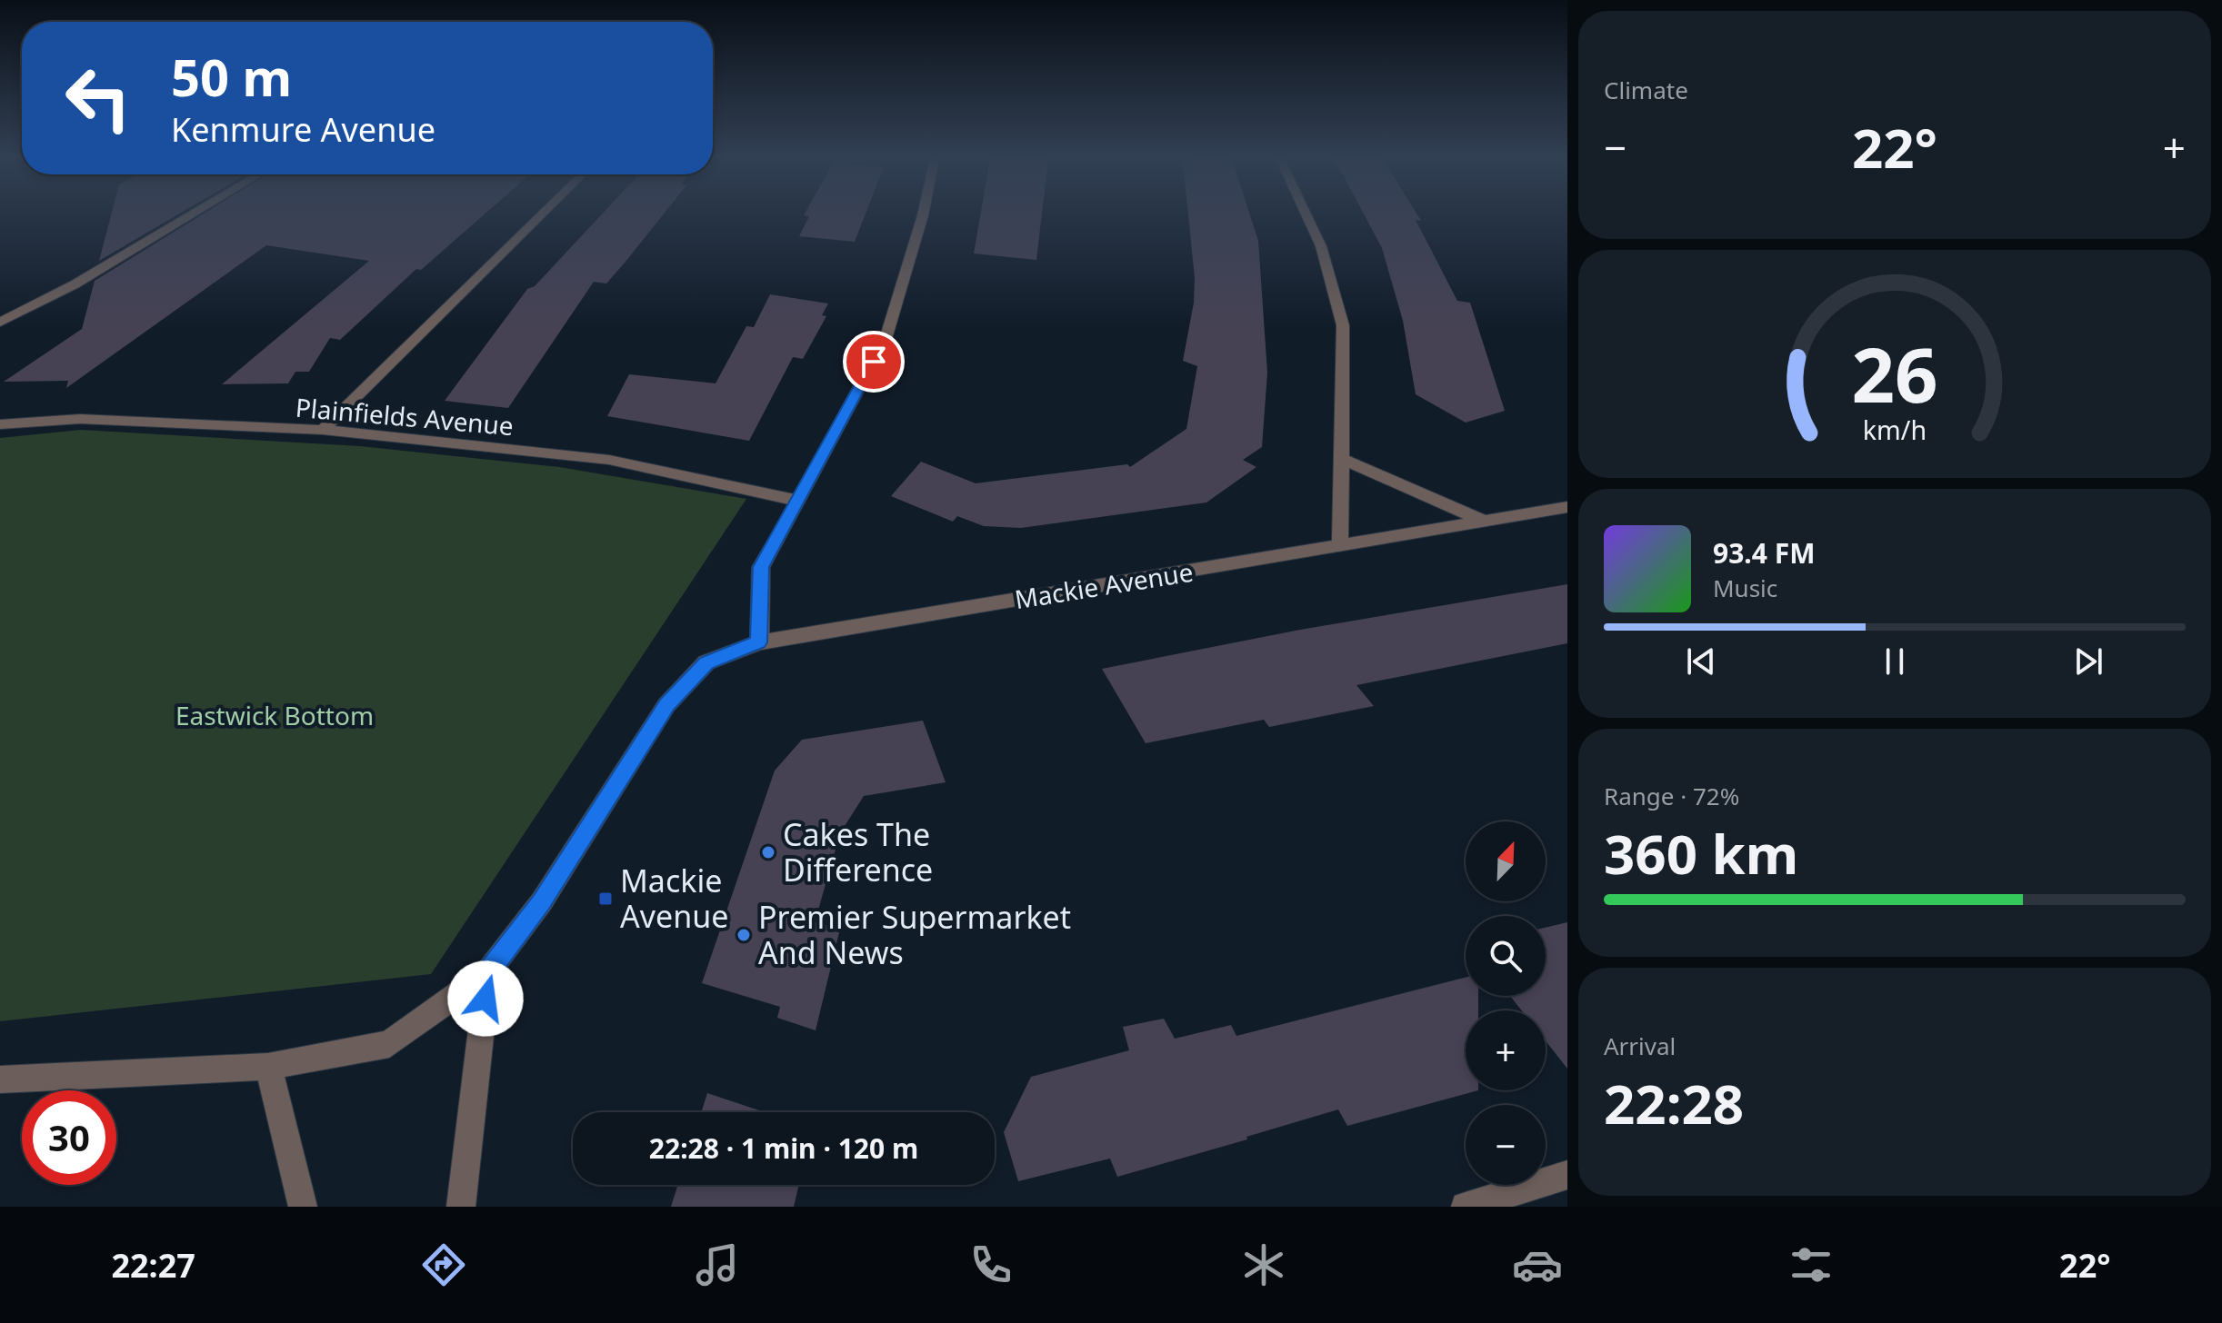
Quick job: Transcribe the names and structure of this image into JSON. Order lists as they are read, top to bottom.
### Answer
{
  "streets": {
    "street": ["Plainfields Avenue", "Mackie Avenue"]
  },
  "parks": ["Eastwick Bottom"],
  "places": {
    "other": ["Cakes The Difference", "Premier Supermarket And News"],
    "transit": ["Mackie Avenue"]
  },
  "north": "top right",
  "page": {
    "tile": [
      "Climate",
      ["Range · 72%", "360 km"],
      ["Arrival", "22:28"]
    ],
    "turn": ["50 m", "Kenmure Avenue"],
    "heat": ["−", "22°", "+"],
    "song": ["93.4 FM", "Music"],
    "map_buttons": ["+", "−"],
    "limit": "30",
    "trip": "22:28 · 1 min · 120 m",
    "tabs": ["22:27", "22°"],
    "gauge": ["26", "km/h"]
  }
}
